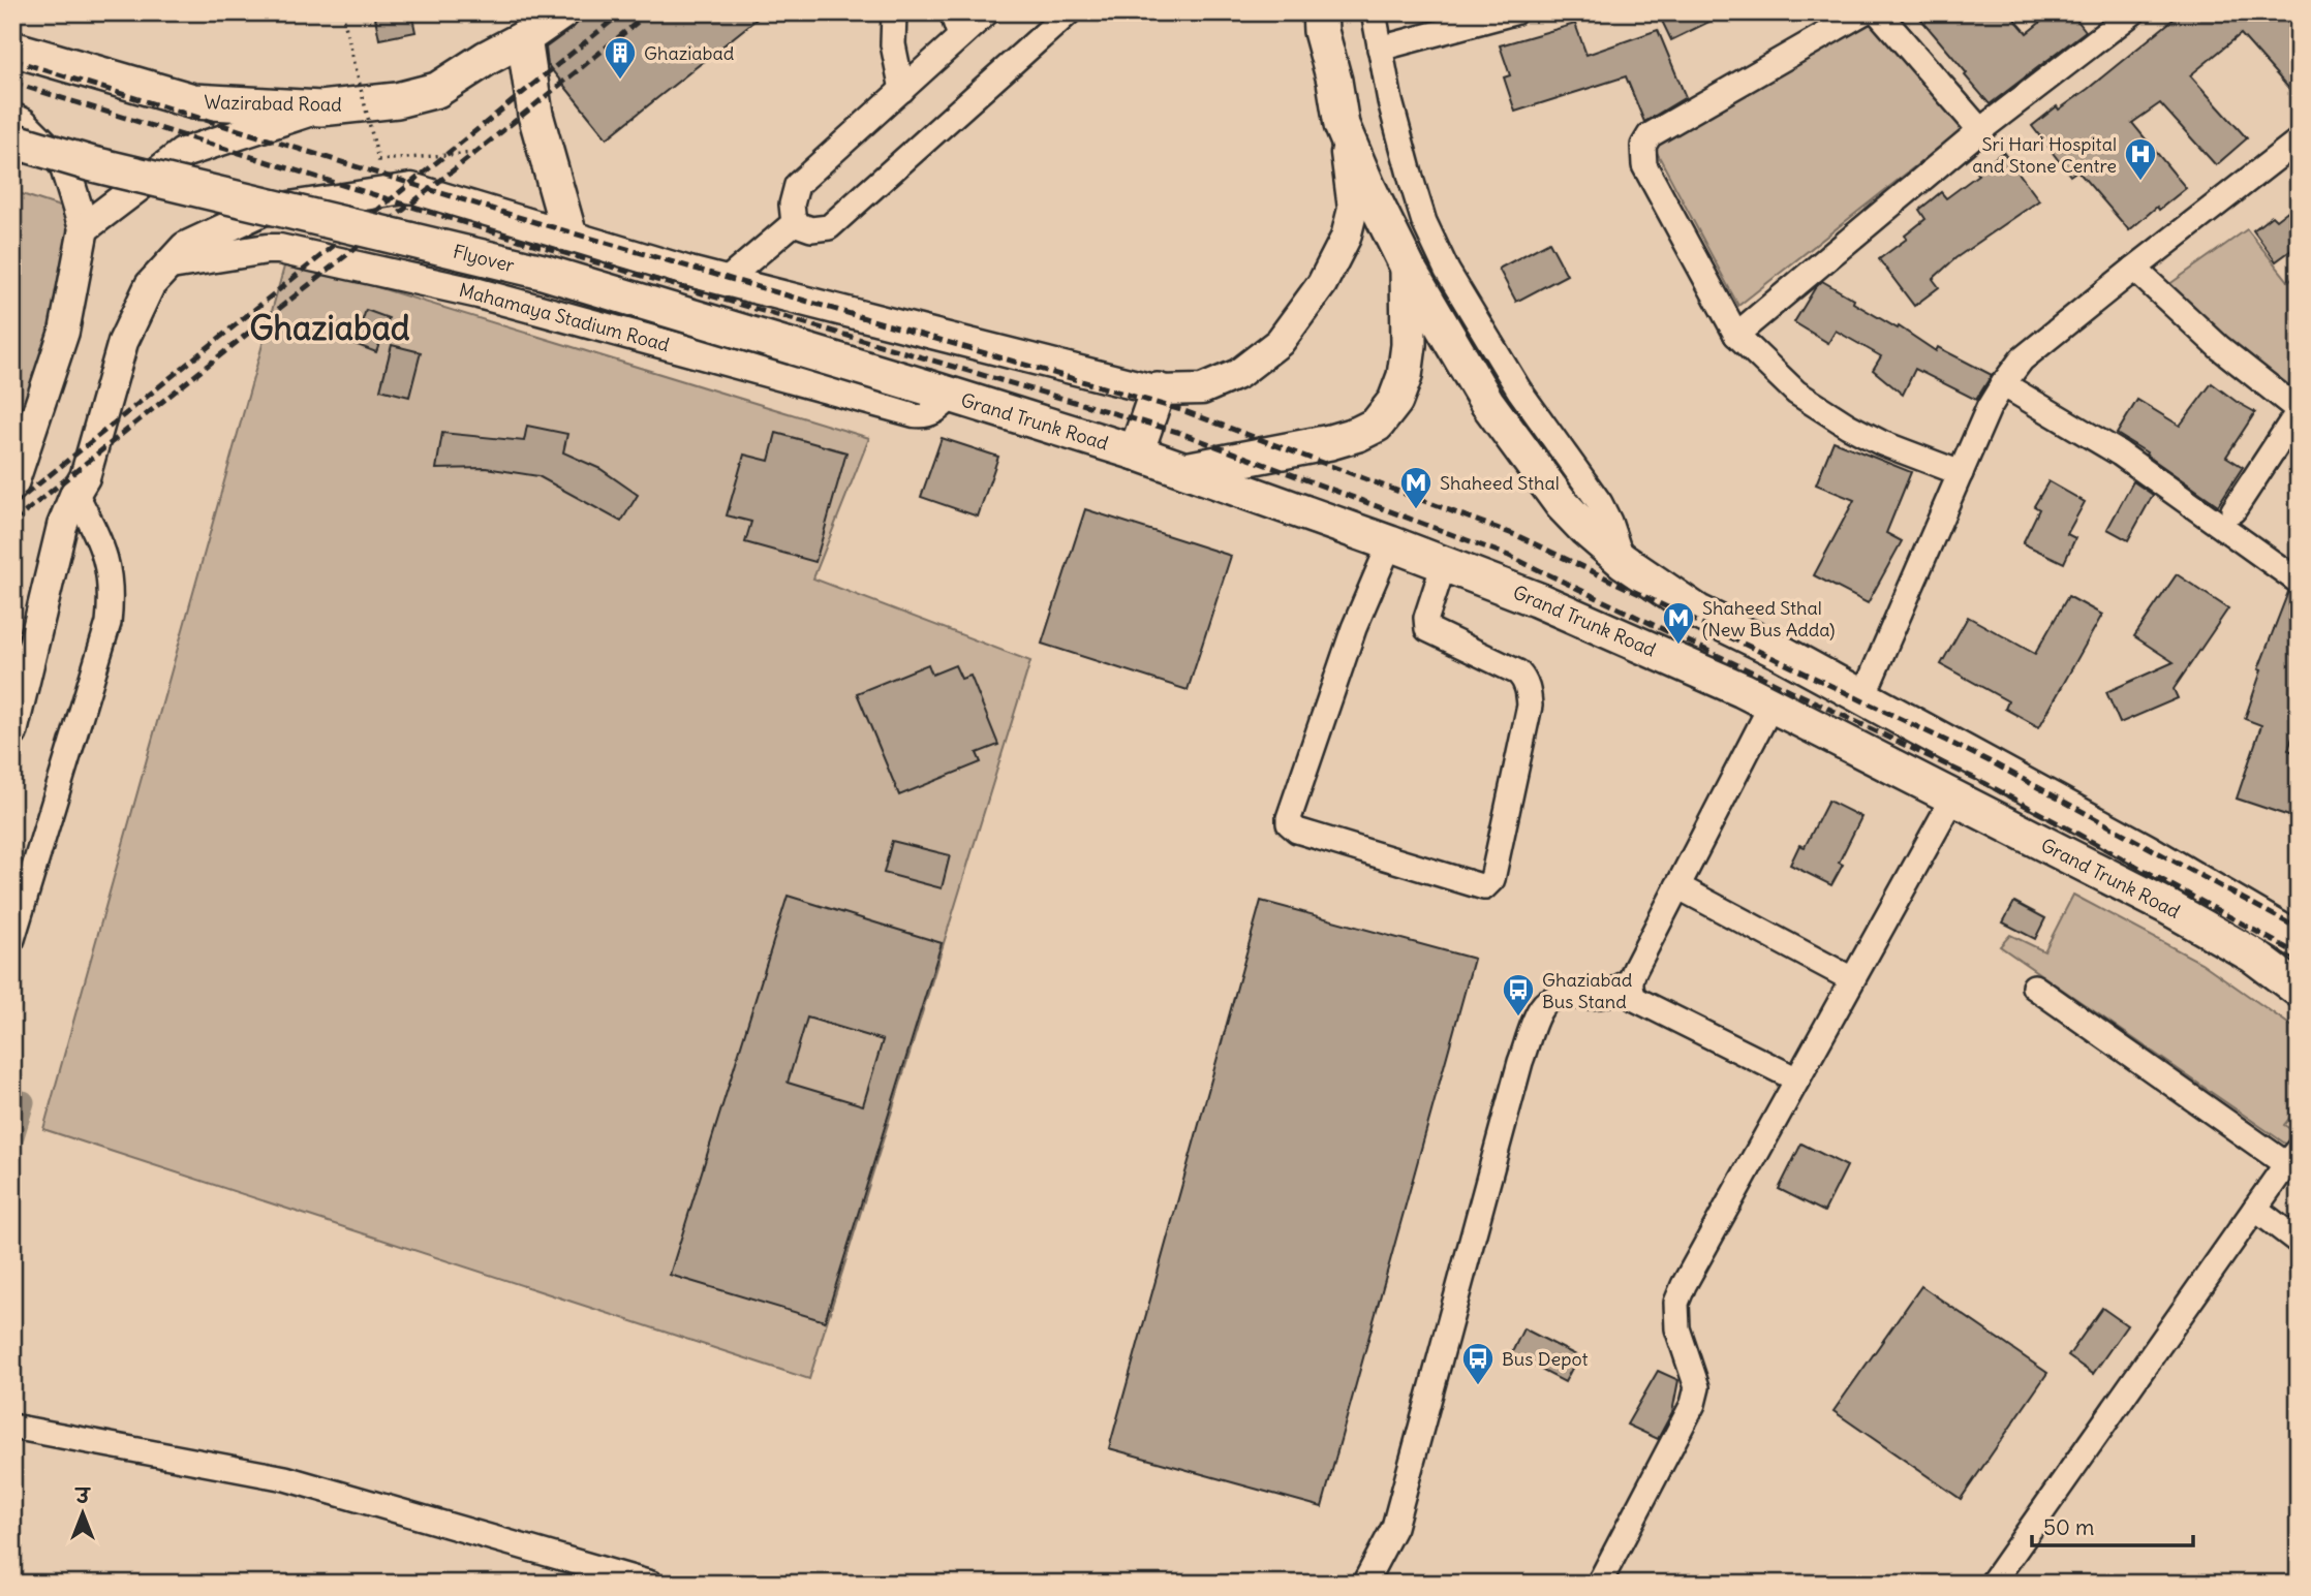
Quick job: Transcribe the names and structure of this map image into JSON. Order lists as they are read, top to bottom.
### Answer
{
  "streets": {
    "highway": ["Wazirabad Road", "Flyover", "Grand Trunk Road"],
    "main road": ["Mahamaya Stadium Road"]
  },
  "crossings": [
    ["Flyover", "Mahamaya Stadium Road"],
    ["Flyover", "Grand Trunk Road"],
    ["Mahamaya Stadium Road", "Grand Trunk Road"]
  ],
  "districts": ["Ghaziabad"],
  "places": {
    "building": ["Ghaziabad"],
    "hospital": ["Sri Hari Hospital and Stone Centre"],
    "metro station": ["Shaheed Sthal", "Shaheed Sthal (New Bus Adda)"],
    "bus stop": ["Ghaziabad Bus Stand", "Bus Depot"]
  },
  "scale_bar": "50 m",
  "north": "top"
}
